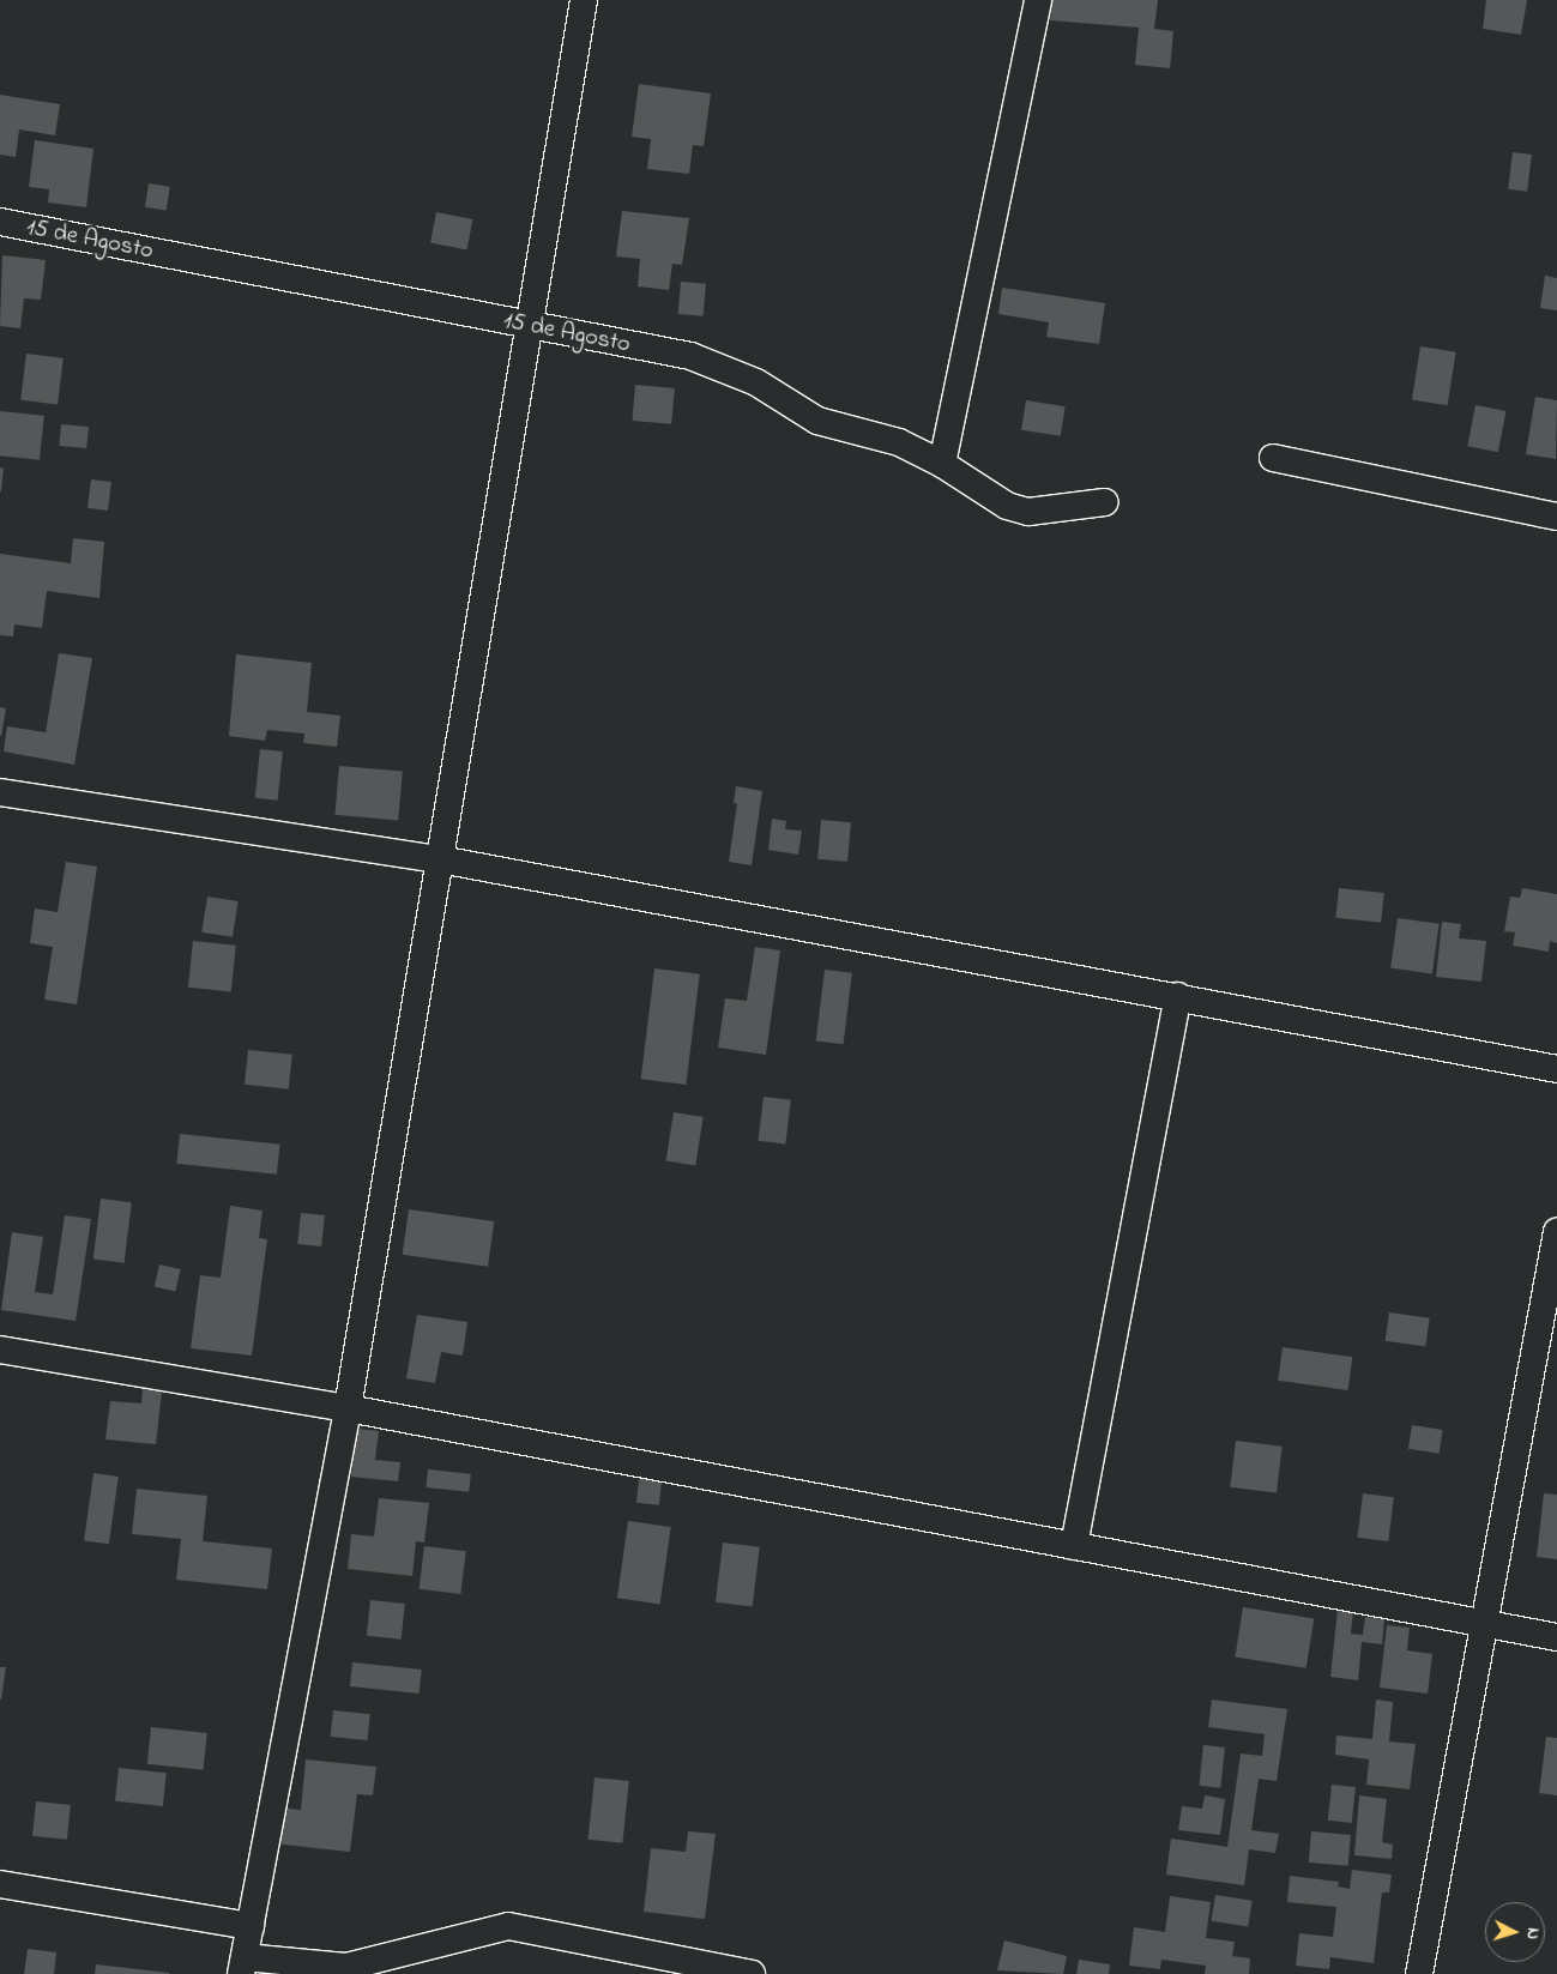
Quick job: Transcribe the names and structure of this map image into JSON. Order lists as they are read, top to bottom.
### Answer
{
  "streets": {
    "street": ["15 de Agosto"]
  },
  "north": "right"
}
